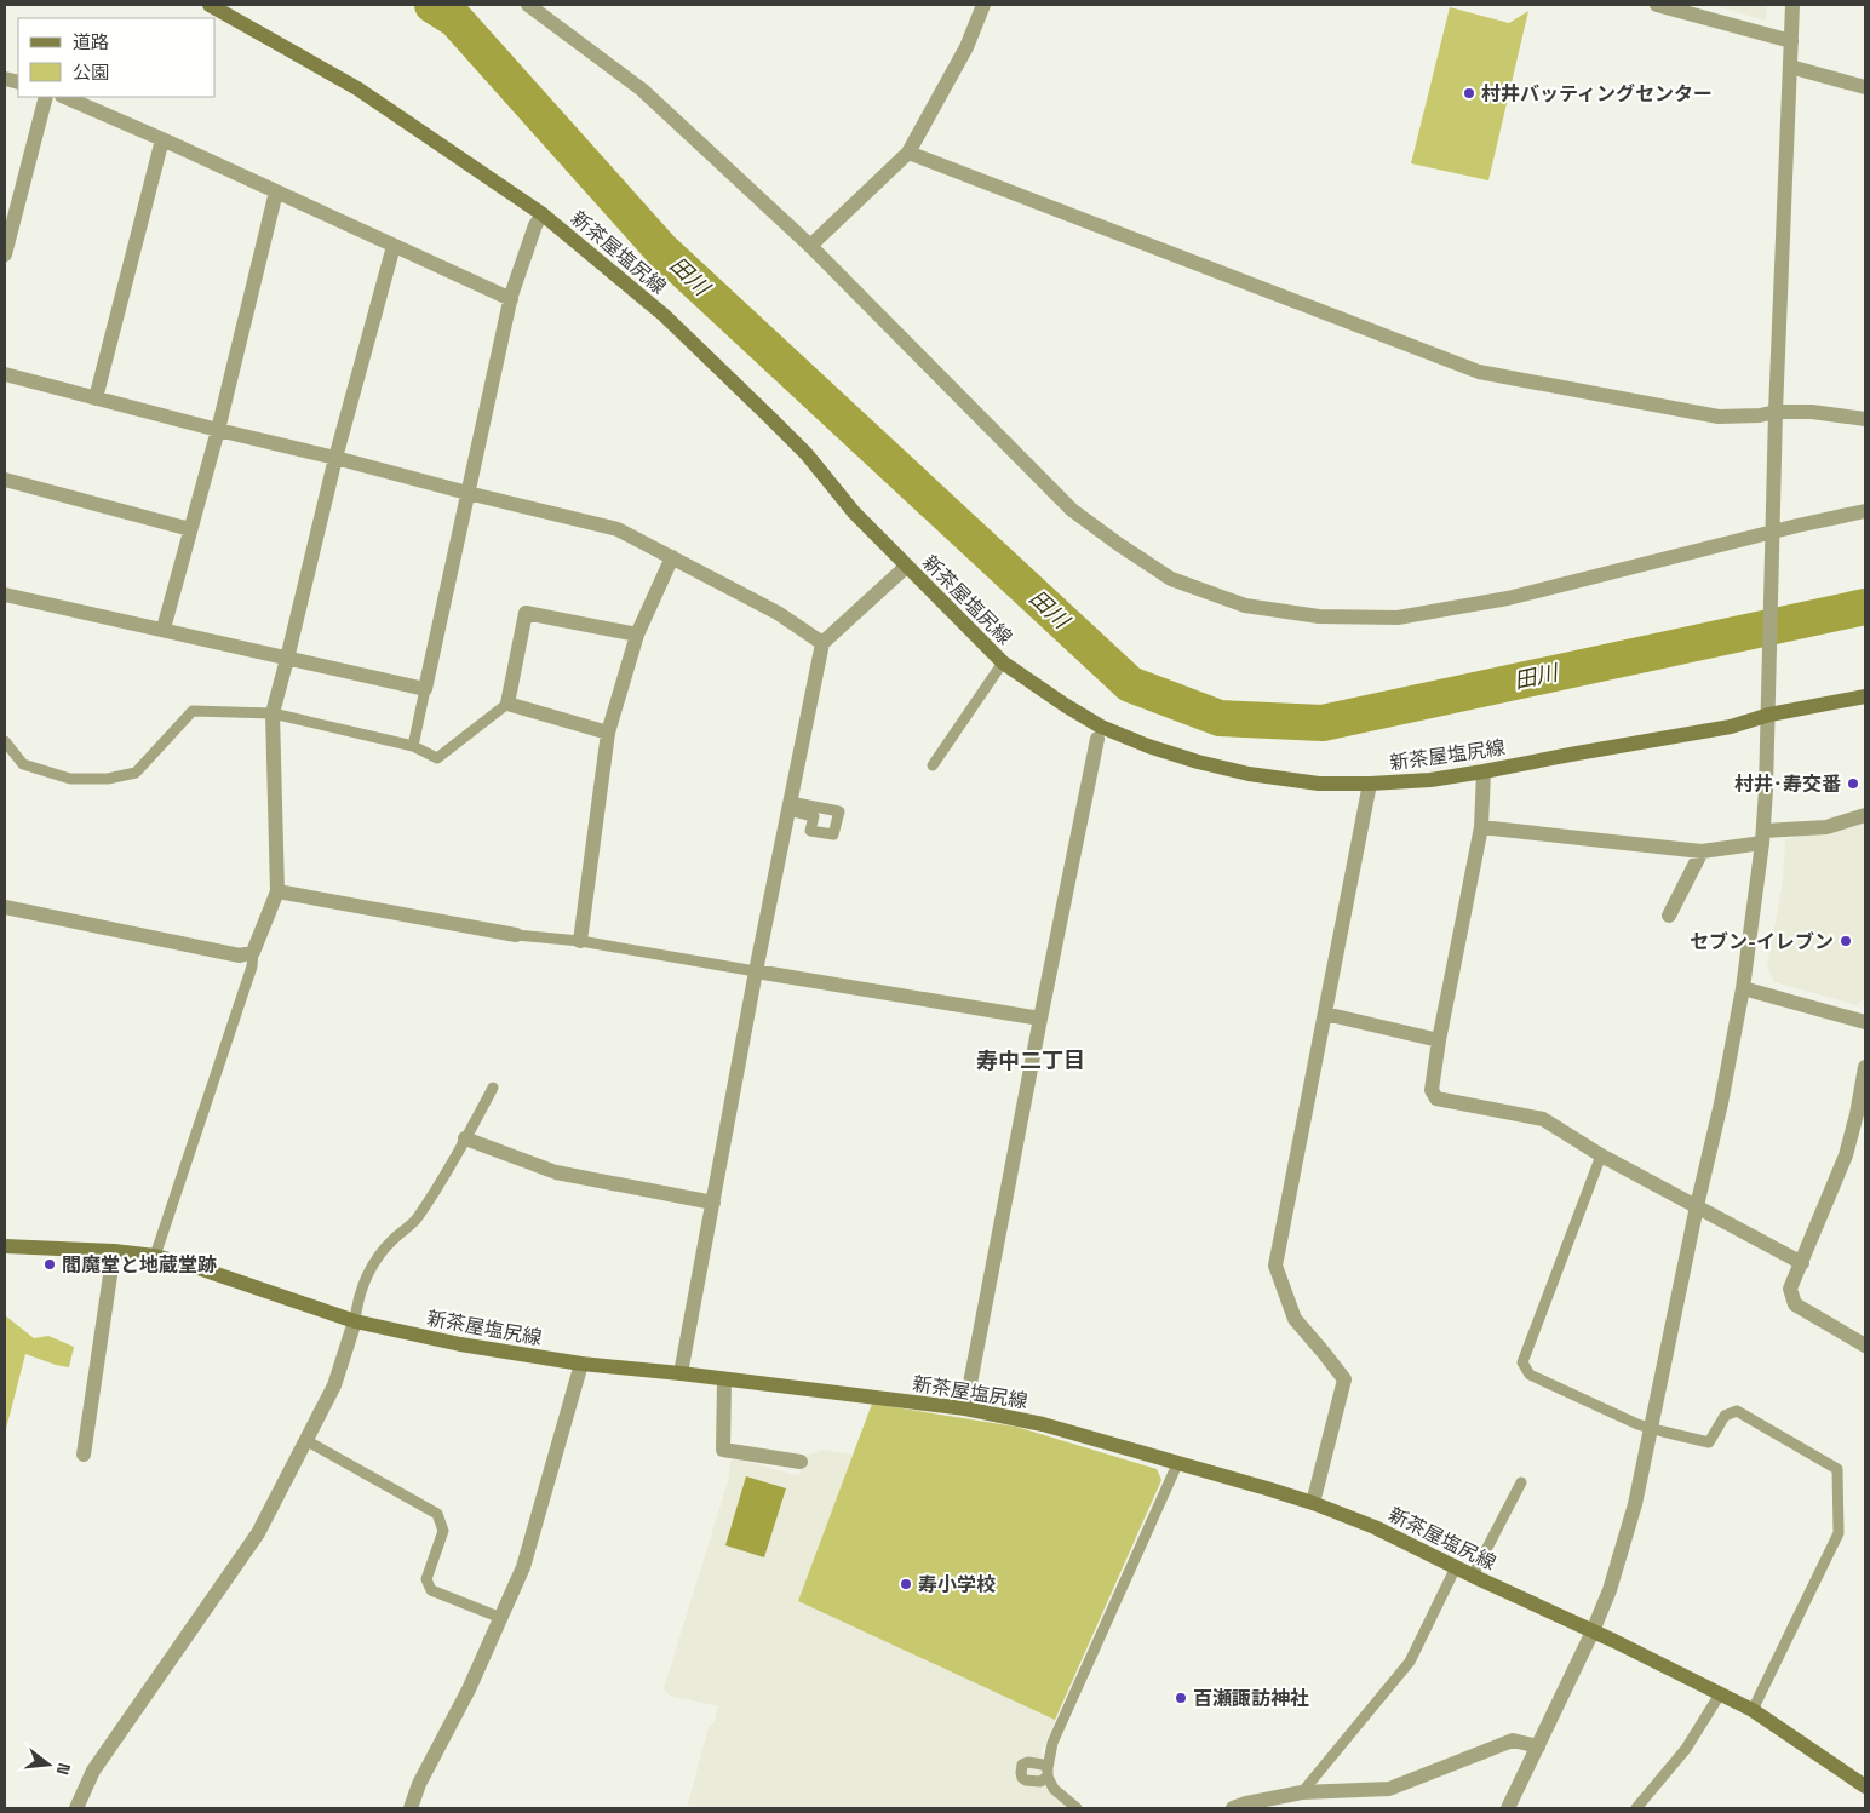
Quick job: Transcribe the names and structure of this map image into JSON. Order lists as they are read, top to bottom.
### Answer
{
  "streets": {
    "main road": ["新茶屋塩尻線"]
  },
  "districts": ["寿中二丁目"],
  "water": ["田川"],
  "places": [
    "村井バッティングセンター",
    "村井･寿交番",
    "セブン-イレブン",
    "閻魔堂と地蔵堂跡",
    "寿小学校",
    "百瀬諏訪神社"
  ],
  "legend": ["道路", "公園"],
  "north": "right"
}
